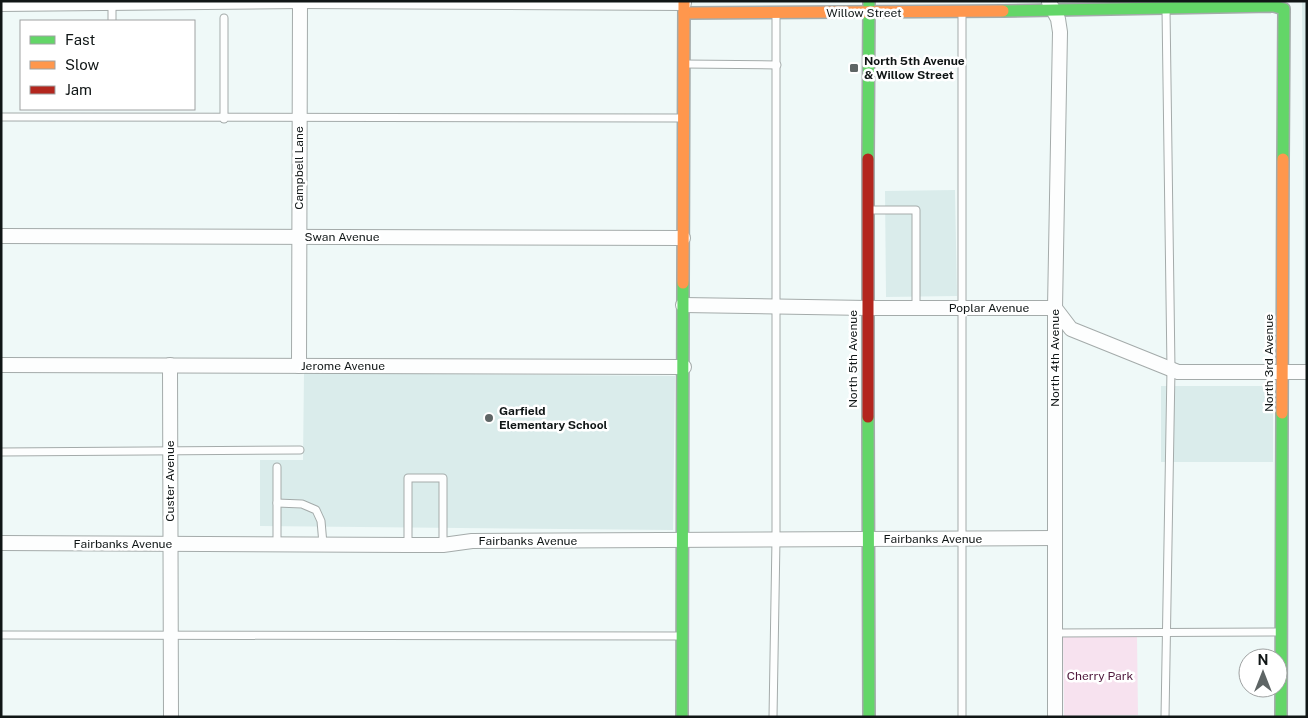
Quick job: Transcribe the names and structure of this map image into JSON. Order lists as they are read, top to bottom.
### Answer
{
  "streets": {
    "street": [
      "Willow Street",
      "Campbell Lane",
      "Swan Avenue",
      "Poplar Avenue",
      "North 4th Avenue",
      "North 5th Avenue",
      "North 3rd Avenue",
      "Jerome Avenue",
      "Custer Avenue",
      "Fairbanks Avenue"
    ]
  },
  "crossings": [
    ["Willow Street", "Campbell Lane"],
    ["Willow Street", "North 4th Avenue"],
    ["Willow Street", "North 5th Avenue"],
    ["Willow Street", "North 3rd Avenue"],
    ["Campbell Lane", "Swan Avenue"],
    ["Campbell Lane", "Jerome Avenue"],
    ["Poplar Avenue", "North 4th Avenue"],
    ["Poplar Avenue", "North 5th Avenue"],
    ["North 4th Avenue", "Fairbanks Avenue"],
    ["North 5th Avenue", "Fairbanks Avenue"],
    ["Jerome Avenue", "Custer Avenue"],
    ["Custer Avenue", "Fairbanks Avenue"]
  ],
  "parks": ["Cherry Park"],
  "places": {
    "transit": ["North 5th Avenue & Willow Street"],
    "other": ["Garfield Elementary School"]
  },
  "legend": ["Fast", "Slow", "Jam"],
  "north": "top"
}
